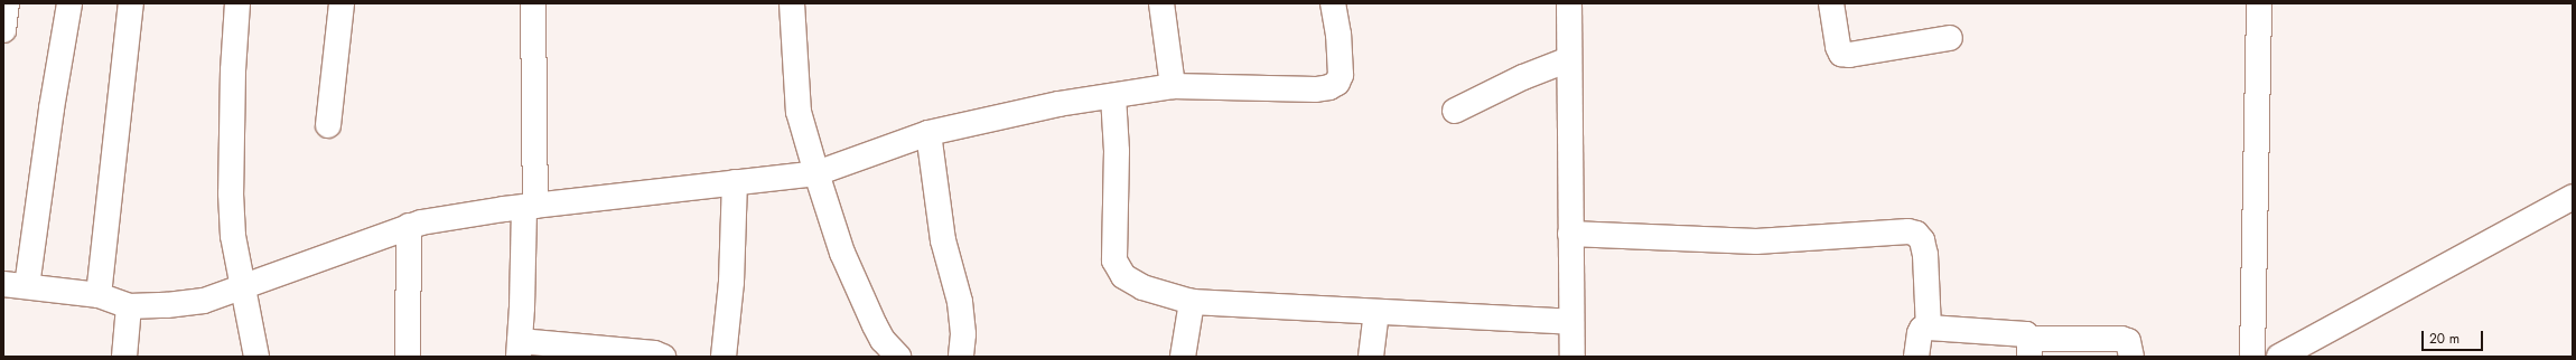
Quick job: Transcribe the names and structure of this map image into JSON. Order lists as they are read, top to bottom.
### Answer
{
  "scale_bar": "20 m"
}
